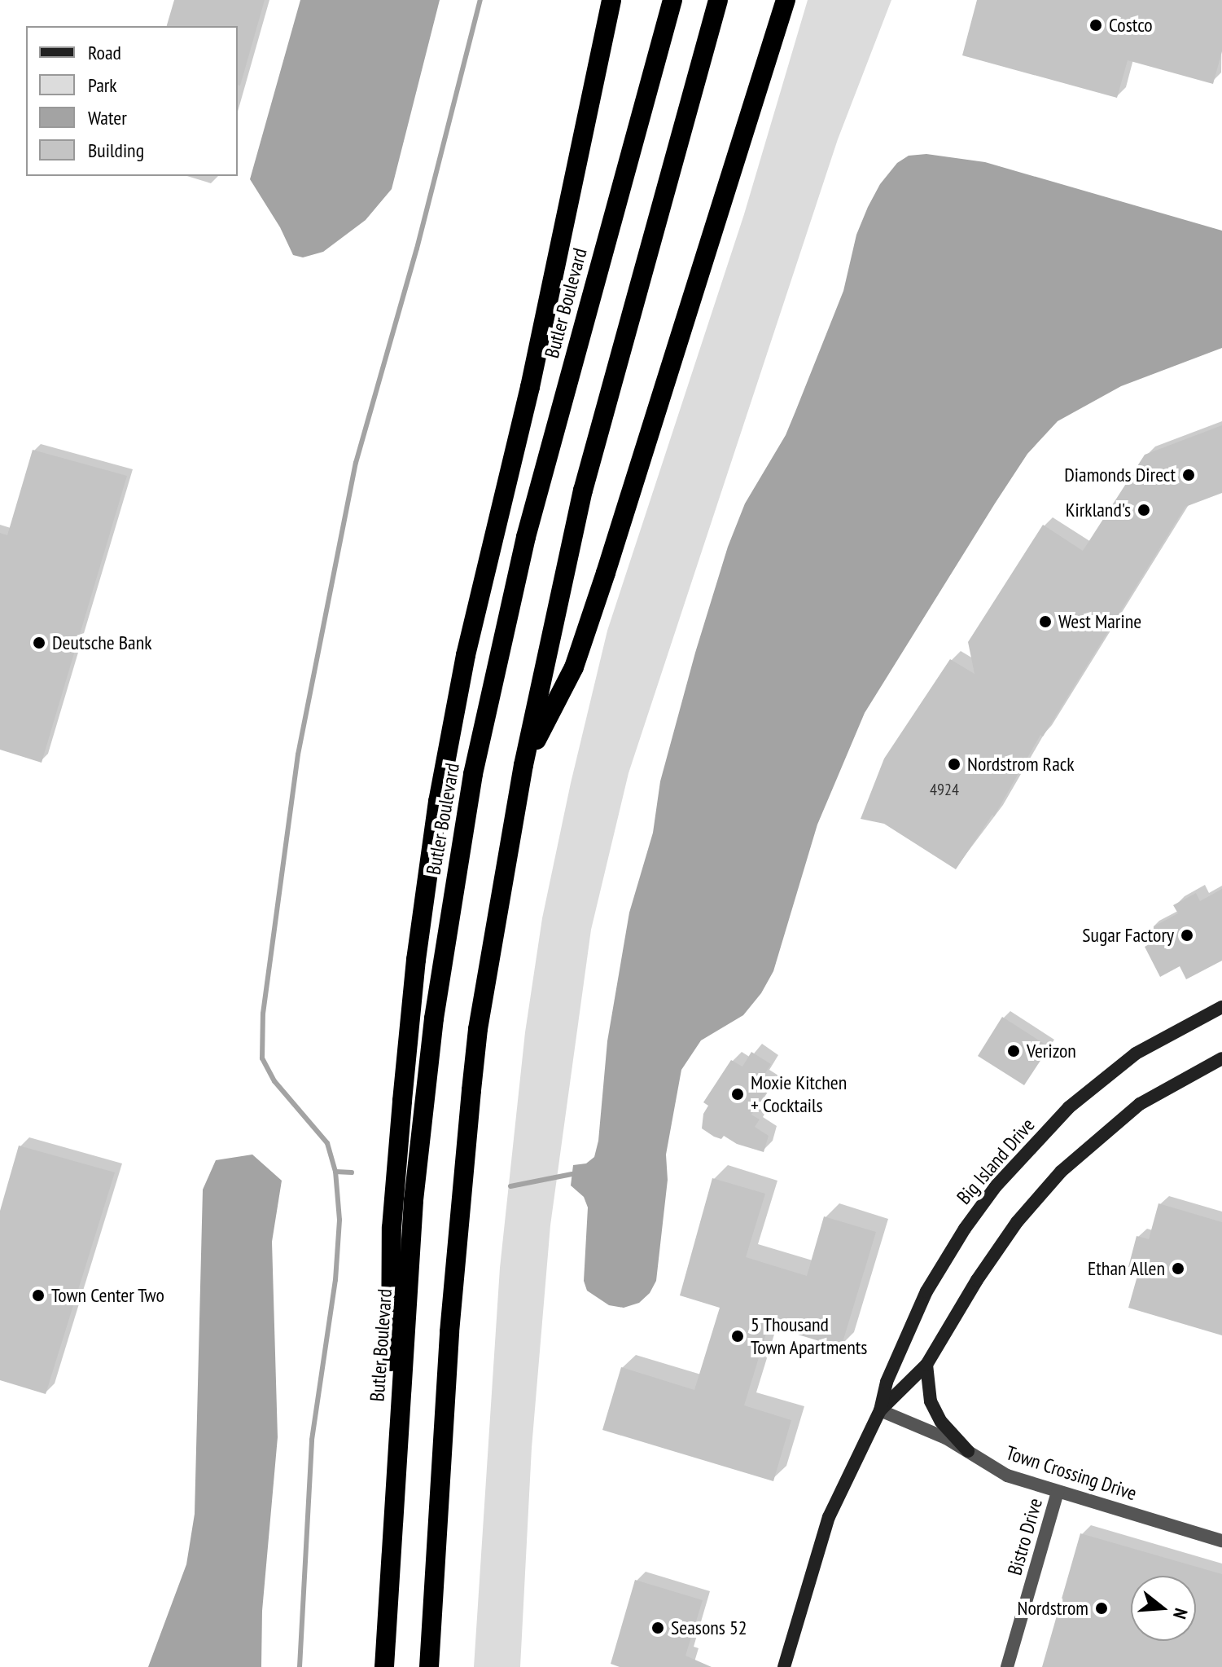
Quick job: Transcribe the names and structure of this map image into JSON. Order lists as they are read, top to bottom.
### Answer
{
  "streets": {
    "highway": ["Butler Boulevard"],
    "street": ["Big Island Drive", "Town Crossing Drive", "Bistro Drive"]
  },
  "crossings": [
    ["Big Island Drive", "Town Crossing Drive"],
    ["Town Crossing Drive", "Bistro Drive"]
  ],
  "places": [
    "Costco",
    "Diamonds Direct",
    "Kirkland's",
    "West Marine",
    "Deutsche Bank",
    "Nordstrom Rack",
    "Sugar Factory",
    "Verizon",
    "Moxie Kitchen + Cocktails",
    "Ethan Allen",
    "Town Center Two",
    "5 Thousand Town Apartments",
    "Nordstrom",
    "Seasons 52"
  ],
  "house_numbers": ["4924"],
  "legend": [
    "Road",
    "Park",
    "Water",
    "Building"
  ],
  "north": "right"
}
